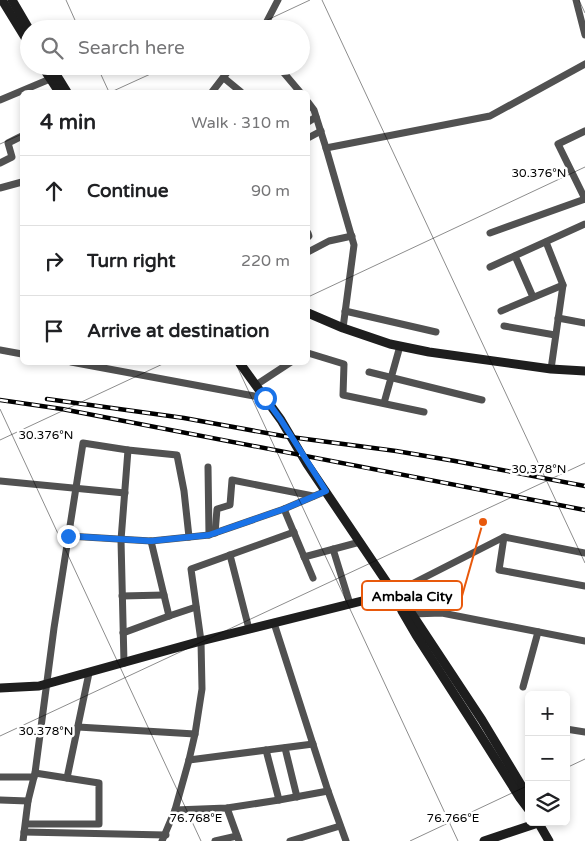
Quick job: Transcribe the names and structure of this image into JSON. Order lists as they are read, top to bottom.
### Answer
{
  "places": ["Ambala City"],
  "page": {
    "search": "Search here",
    "heading": ["4 min", "Walk · 310 m"],
    "list": [
      ["Continue", "90 m"],
      ["Turn right", "220 m"],
      "Arrive at destination"
    ],
    "map_buttons": ["+", "−"]
  },
  "coordinates": [
    "30.376°N",
    "30.378°N",
    "76.768°E",
    "76.766°E"
  ]
}
